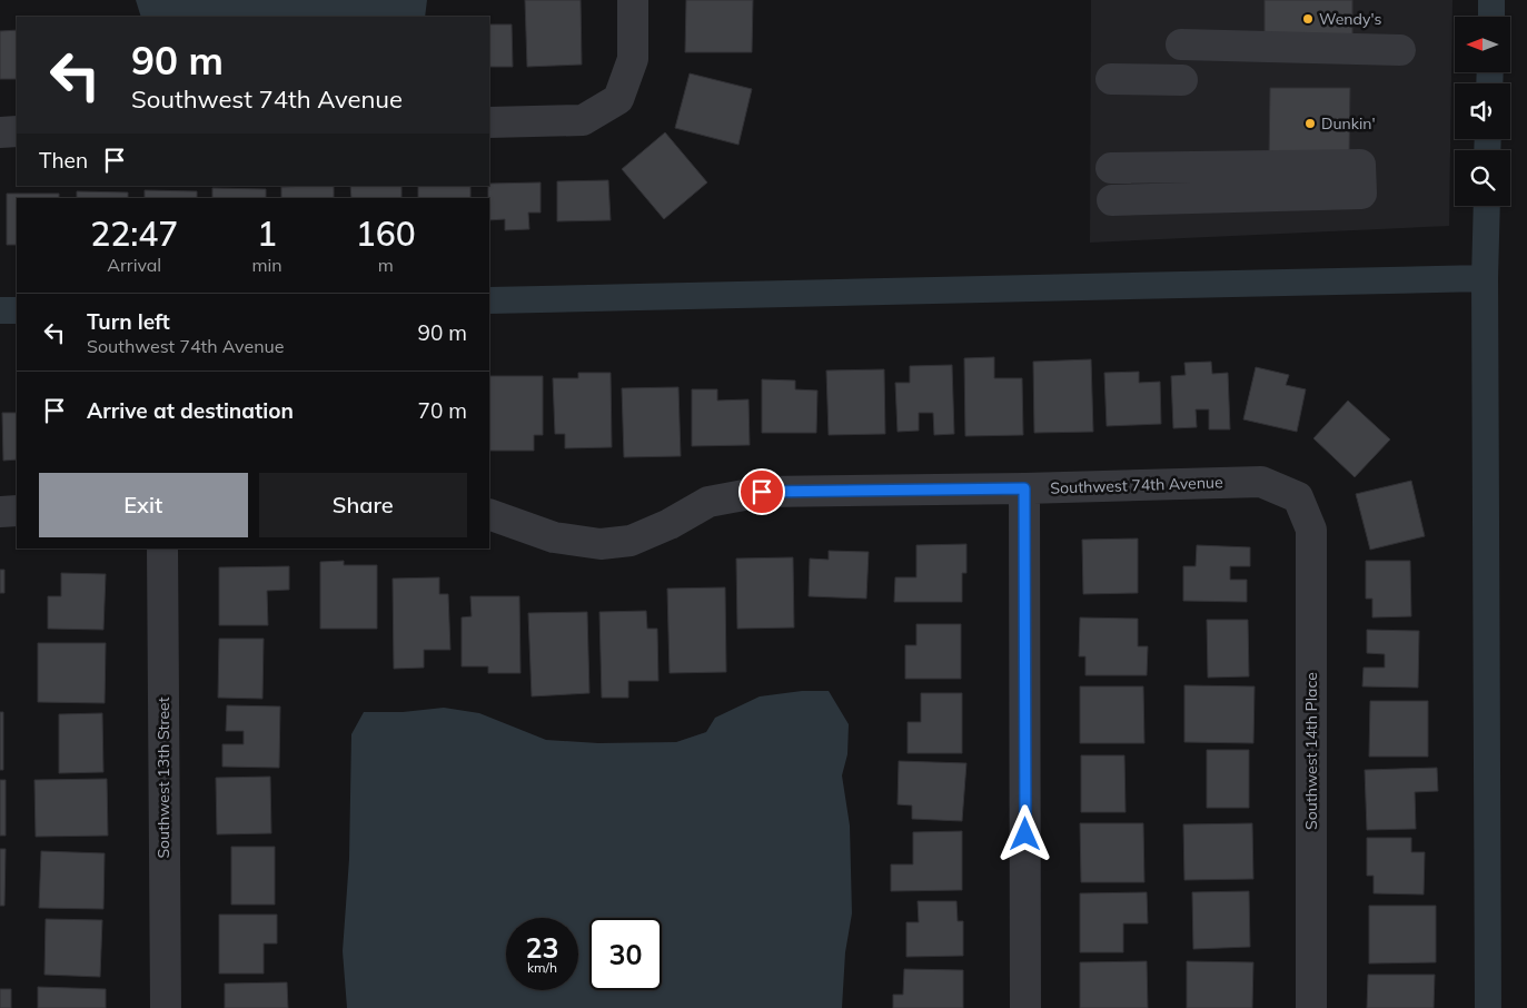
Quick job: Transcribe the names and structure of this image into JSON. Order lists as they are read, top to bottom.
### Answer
{
  "streets": {
    "street": ["Southwest 74th Avenue", "Southwest 14th Place", "Southwest 13th Street"]
  },
  "crossings": [
    ["Southwest 74th Avenue", "Southwest 14th Place"]
  ],
  "places": ["Wendy's", "Dunkin'"],
  "north": "left",
  "page": {
    "turn": ["90 m", "Southwest 74th Avenue"],
    "then": "Then",
    "eta": [
      "22:47",
      "Arrival",
      "1",
      "min",
      "160",
      "m"
    ],
    "list": [
      {
        "name": "Turn left",
        "note": "Southwest 74th Avenue",
        "value": "90 m"
      },
      {
        "name": "Arrive at destination",
        "value": "70 m"
      }
    ],
    "buttons": ["Exit", "Share"],
    "speed": "23 km/h",
    "limit": "30"
  }
}
